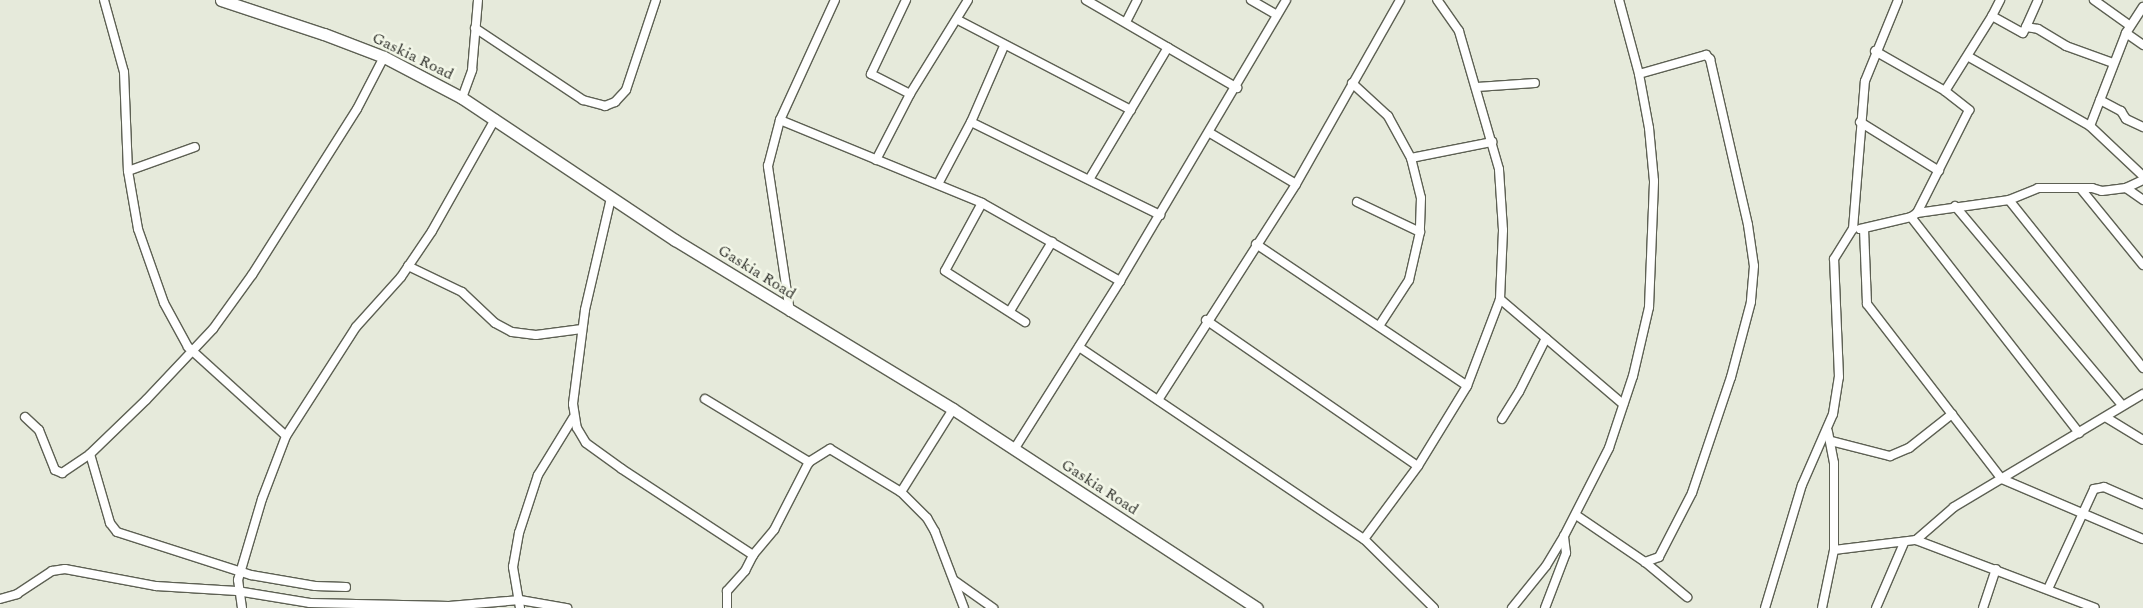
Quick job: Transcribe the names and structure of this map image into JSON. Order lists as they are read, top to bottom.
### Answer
{
  "streets": {
    "main road": ["Gaskia Road"]
  }
}
